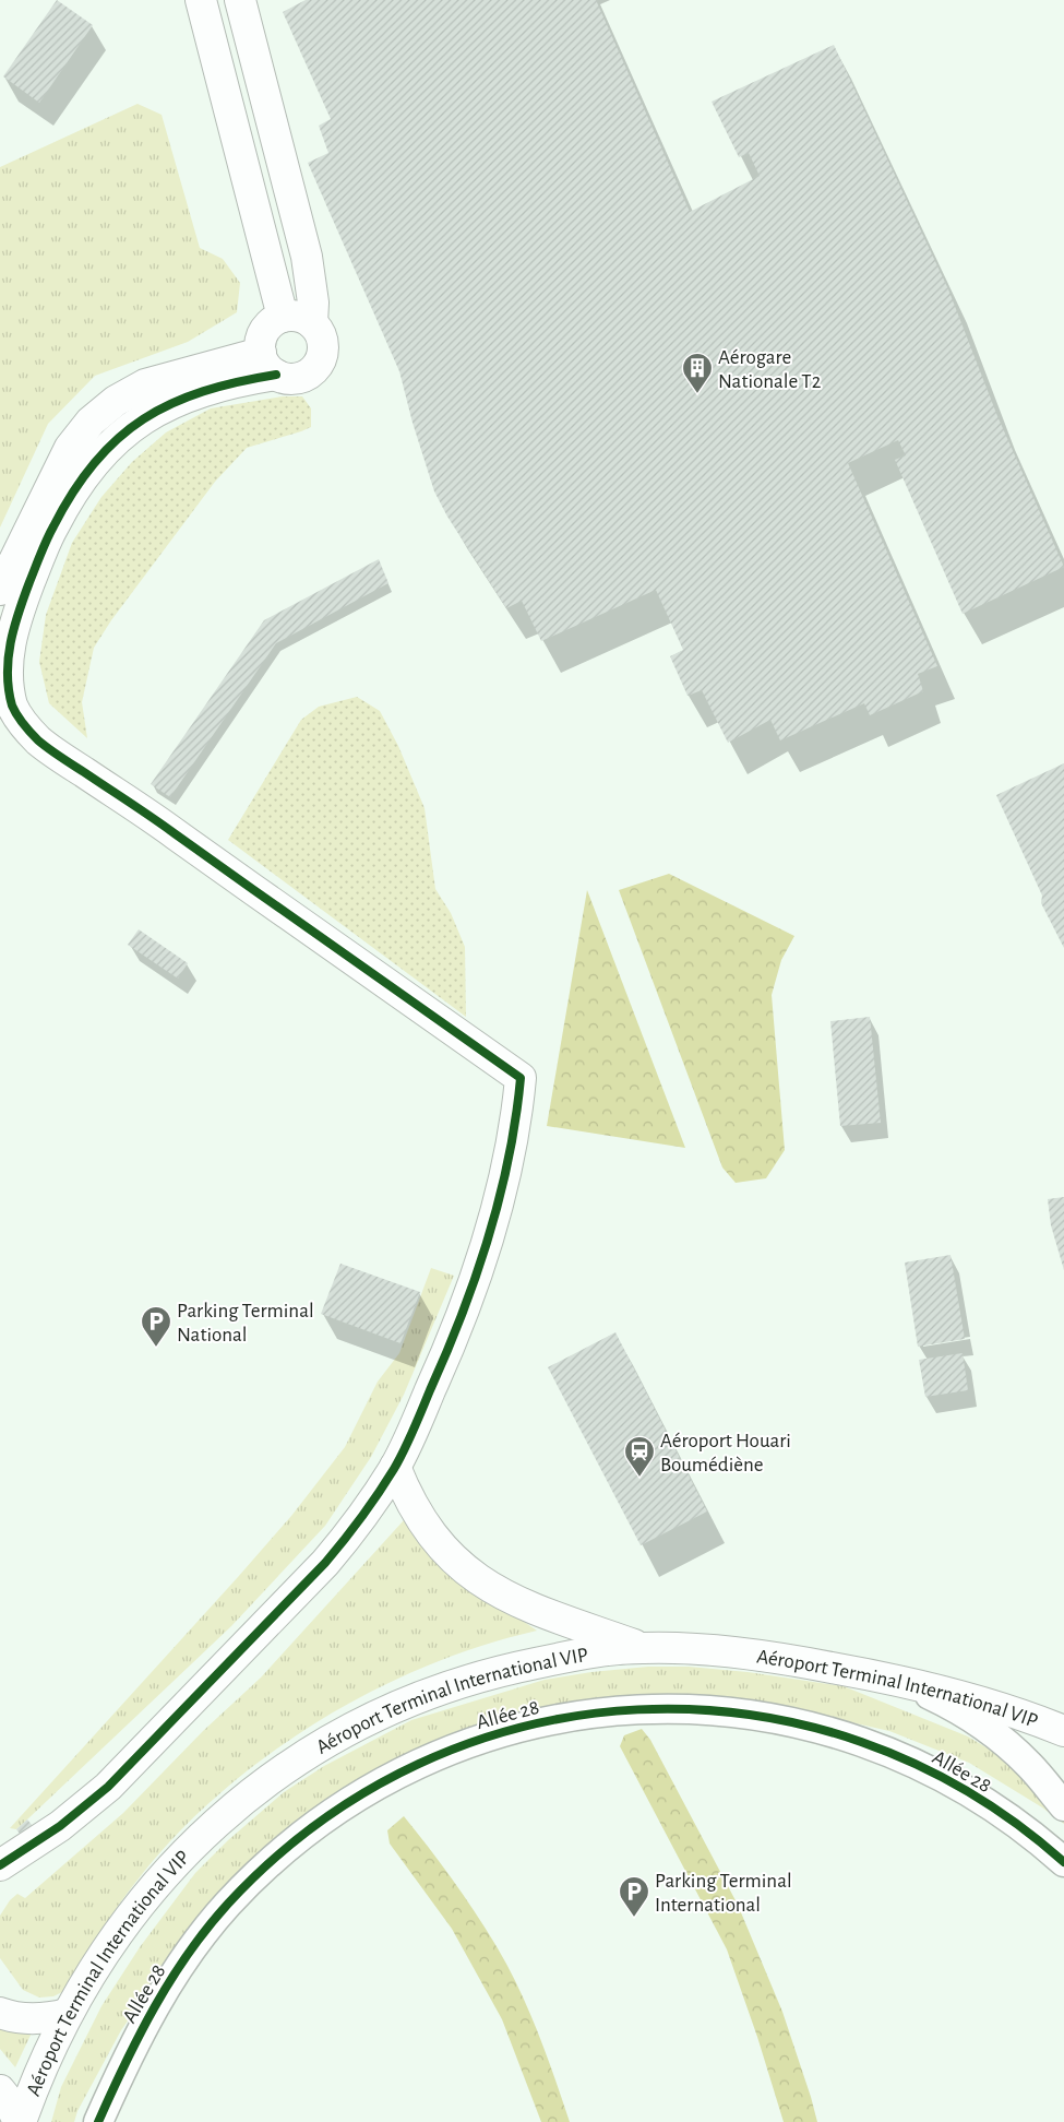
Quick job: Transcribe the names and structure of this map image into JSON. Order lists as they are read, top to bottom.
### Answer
{
  "streets": {
    "street": ["Aéroport Terminal International VIP", "Allée 28"]
  },
  "places": {
    "building": ["Aérogare Nationale T2"],
    "parking": ["Parking Terminal National", "Parking Terminal International"],
    "station": ["Aéroport Houari Boumédiène"]
  }
}
